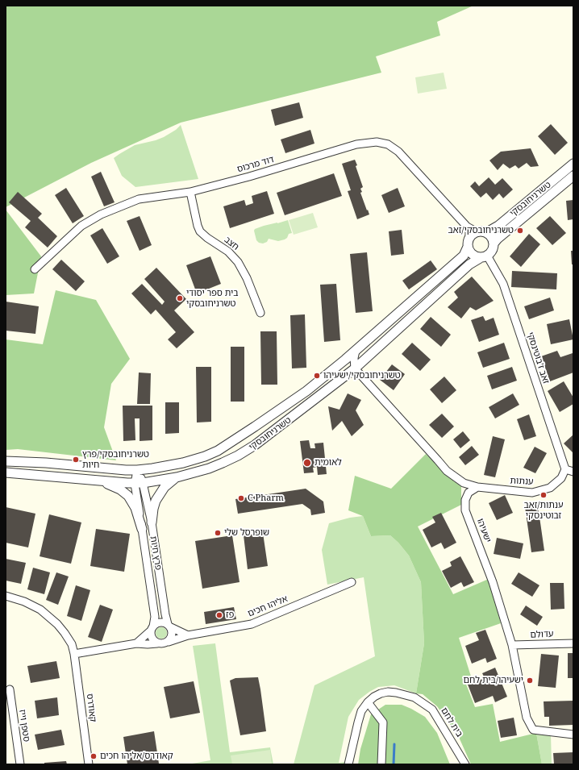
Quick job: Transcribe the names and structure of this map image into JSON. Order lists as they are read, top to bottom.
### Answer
{
  "streets": {
    "street": [
      "דוד מרכוס",
      "טשרניחובסקי",
      "חצב",
      "זאב ז'בוטינסקי",
      "ענתות",
      "ישעיהו",
      "פרץ חיות",
      "אליהו חכים",
      "עדולם",
      "קאודרס",
      "בית לחם",
      "סטפן וייז"
    ]
  },
  "crossings": [
    ["דוד מרכוס", "טשרניחובסקי"],
    ["דוד מרכוס", "חצב"],
    ["דוד מרכוס", "זאב ז'בוטינסקי"],
    ["טשרניחובסקי", "זאב ז'בוטינסקי"],
    ["טשרניחובסקי", "פרץ חיות"],
    ["זאב ז'בוטינסקי", "ענתות"],
    ["ענתות", "ישעיהו"],
    ["ישעיהו", "עדולם"],
    ["פרץ חיות", "אליהו חכים"]
  ],
  "places": [
    "טשרניחובסקי/זאב",
    "בית ספר יסודי טשרניחובסקי",
    "טשרניחובסקי/ישעיהו",
    "טשרניחובסקי/פרץ חיות",
    "לאומית",
    "ענתות/זאב זבוטינסקי",
    "C Pharm",
    "שופרסל שלי",
    "פז",
    "ישעיהו/בית לחם",
    "קאודרס/אליהו חכים"
  ]
}
